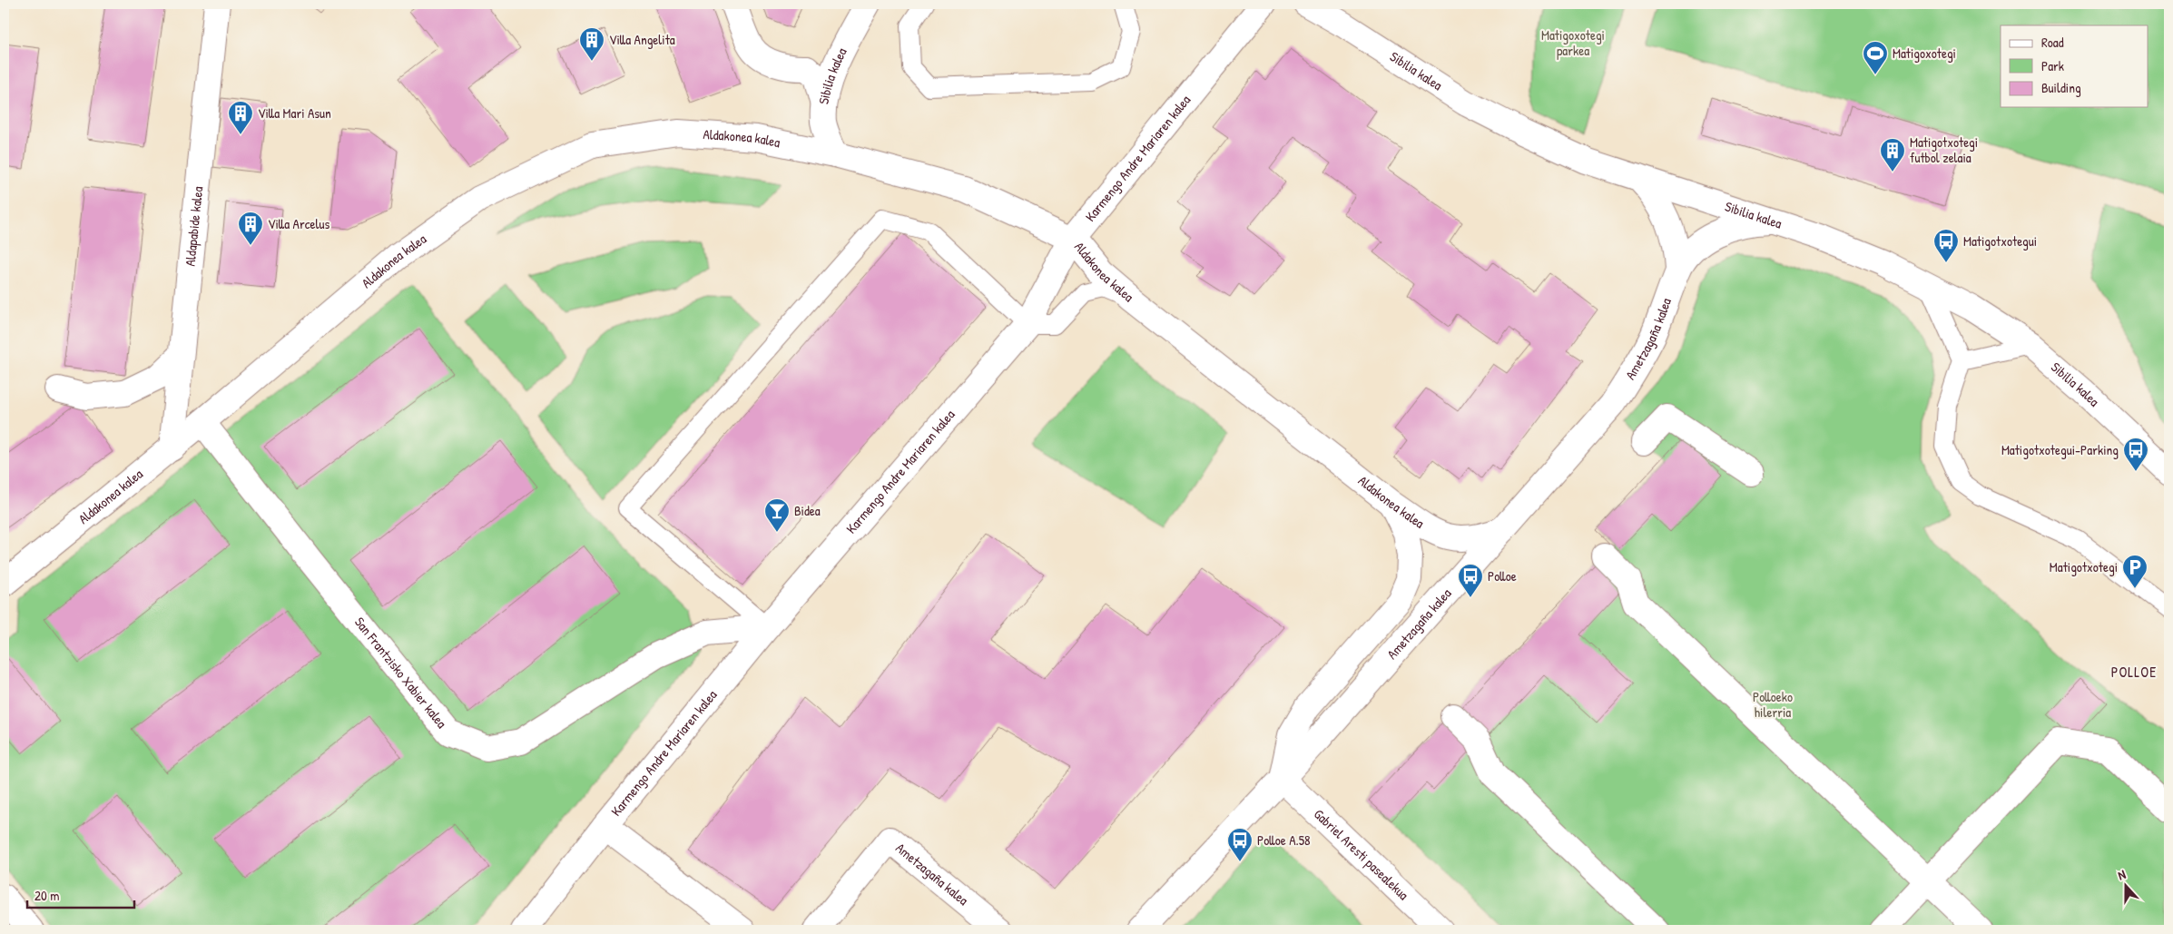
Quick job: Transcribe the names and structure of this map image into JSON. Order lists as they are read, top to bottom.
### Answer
{
  "streets": {
    "street": [
      "Sibilia kalea",
      "Aldakonea kalea",
      "Karmengo Andre Mariaren kalea",
      "Aldapabide kalea",
      "Ametzagaña kalea",
      "San Frantzisko Xabier kalea",
      "Gabriel Aresti pasealekua"
    ]
  },
  "crossings": [
    ["Sibilia kalea", "Aldakonea kalea"],
    ["Sibilia kalea", "Ametzagaña kalea"],
    ["Aldakonea kalea", "Karmengo Andre Mariaren kalea"],
    ["Aldakonea kalea", "Aldapabide kalea"],
    ["Aldakonea kalea", "Ametzagaña kalea"],
    ["Aldakonea kalea", "San Frantzisko Xabier kalea"],
    ["Karmengo Andre Mariaren kalea", "San Frantzisko Xabier kalea"],
    ["Ametzagaña kalea", "Gabriel Aresti pasealekua"]
  ],
  "districts": ["POLLOE"],
  "parks": ["Matigoxotegi parkea", "Polloeko hilerria"],
  "places": {
    "building": [
      "Villa Angelita",
      "Villa Mari Asun",
      "Matigotxotegi futbol zelaia",
      "Villa Arcelus"
    ],
    "sports": ["Matigoxotegi"],
    "bus stop": [
      "Matigotxotegui",
      "Matigotxotegui-Parking",
      "Polloe",
      "Polloe A.58"
    ],
    "bar": ["Bidea"],
    "parking": ["Matigotxotegi"]
  },
  "legend": ["Road", "Park", "Building"],
  "scale_bar": "20 m",
  "north": "top"
}
